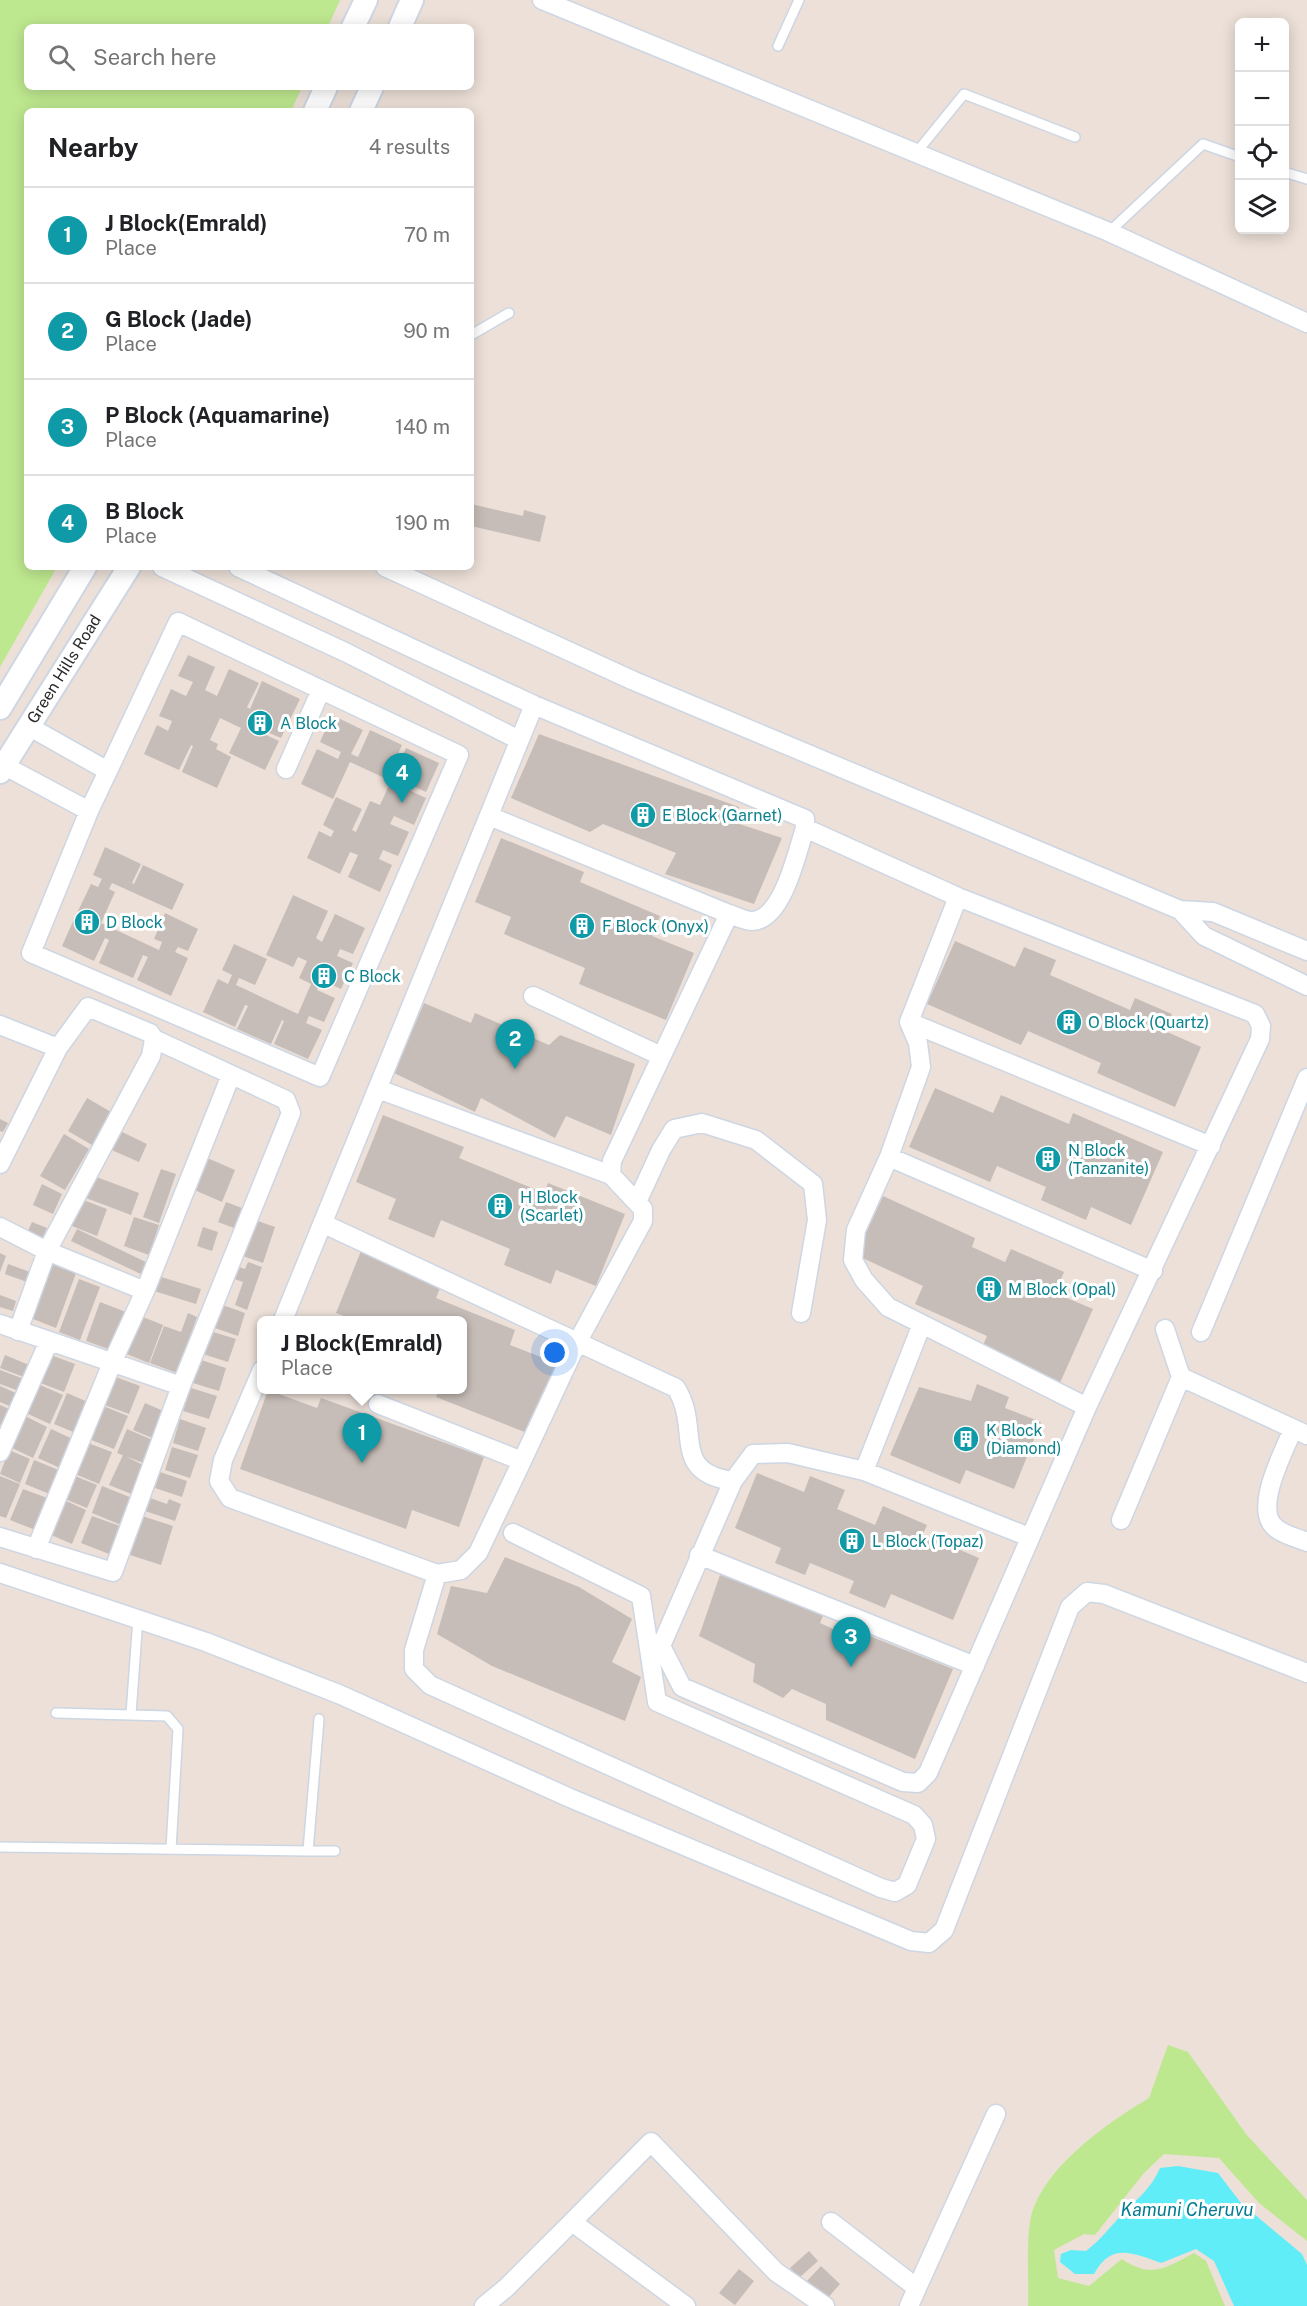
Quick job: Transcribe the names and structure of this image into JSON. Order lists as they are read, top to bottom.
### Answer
{
  "streets": {
    "street": ["Green Hills Road"]
  },
  "water": ["Kamuni Cheruvu"],
  "places": {
    "building": [
      "A Block",
      "E Block (Garnet)",
      "D Block",
      "F Block (Onyx)",
      "C Block",
      "O Block (Quartz)",
      "N Block (Tanzanite)",
      "H Block (Scarlet)",
      "M Block (Opal)",
      "K Block (Diamond)",
      "L Block (Topaz)"
    ]
  },
  "page": {
    "map_buttons": ["+", "−"],
    "search": "Search here",
    "heading": ["Nearby", "4 results"],
    "list": [
      {
        "mark": "1",
        "name": "J Block(Emrald)",
        "note": "Place",
        "value": "70 m"
      },
      {
        "mark": "2",
        "name": "G Block (Jade)",
        "note": "Place",
        "value": "90 m"
      },
      {
        "mark": "3",
        "name": "P Block (Aquamarine)",
        "note": "Place",
        "value": "140 m"
      },
      {
        "mark": "4",
        "name": "B Block",
        "note": "Place",
        "value": "190 m"
      }
    ],
    "pins": [
      "4",
      "2",
      "1",
      "3"
    ],
    "popup": ["J Block(Emrald)", "Place"]
  }
}
